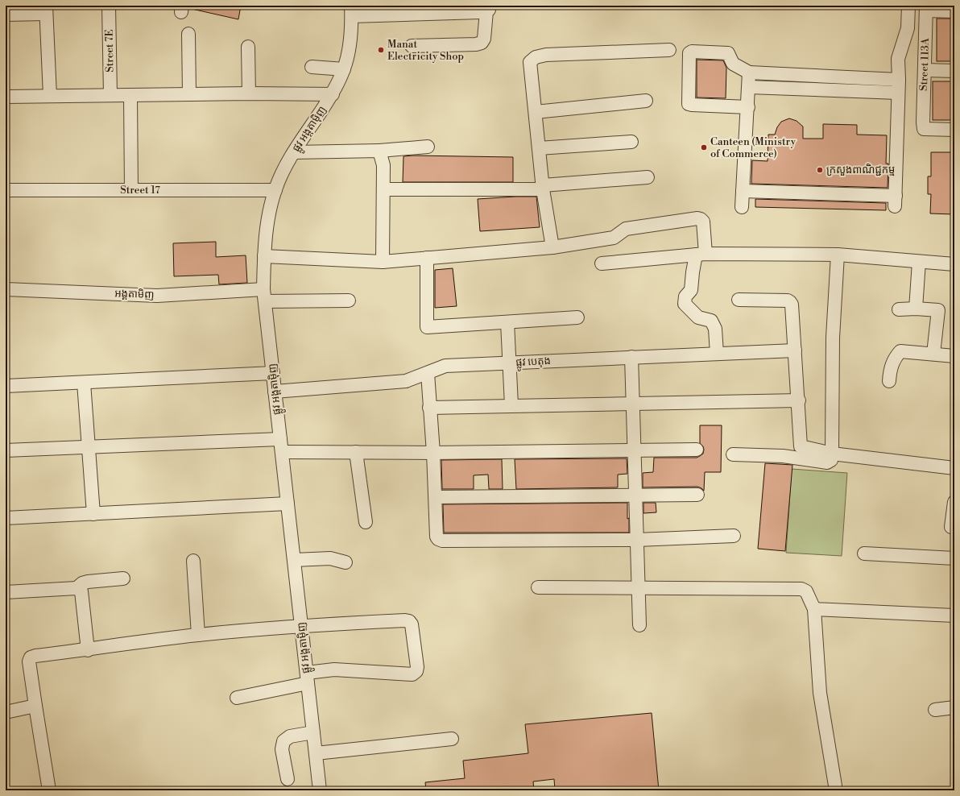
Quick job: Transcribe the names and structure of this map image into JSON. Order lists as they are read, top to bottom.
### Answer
{
  "streets": {
    "street": [
      "Street 7E",
      "Street 113A",
      "ផ្លូវ អង្តតាម៉ិញ",
      "Street 17",
      "អង្គតាមិញ",
      "ផ្លូវ បេតុង"
    ]
  },
  "crossings": [
    ["ផ្លូវ អង្តតាម៉ិញ", "Street 17"],
    ["ផ្លូវ អង្តតាម៉ិញ", "អង្គតាមិញ"],
    ["ផ្លូវ អង្តតាម៉ិញ", "ផ្លូវ បេតុង"]
  ],
  "places": ["Manat Electricity Shop", "Canteen (Ministry of Commerce)", "ក្រសួងពាណិជ្ជកម្ម"]
}
